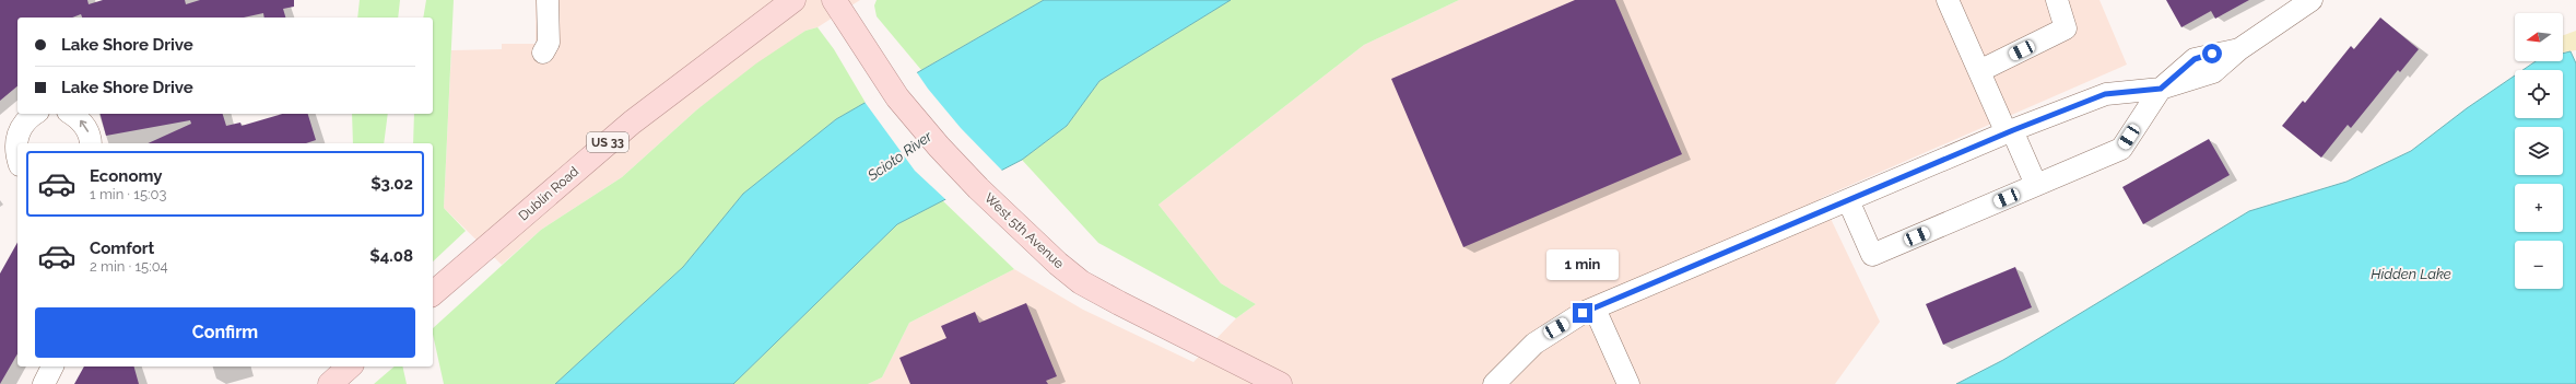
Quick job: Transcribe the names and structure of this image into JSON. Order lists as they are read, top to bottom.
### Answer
{
  "streets": {
    "main road": ["US 33", "Dublin Road", "West 5th Avenue"]
  },
  "water": ["Scioto River", "Hidden Lake"],
  "north": "left",
  "page": {
    "map_buttons": ["+", "−"],
    "banner": ["Lake Shore Drive", "Lake Shore Drive"],
    "list": [
      {
        "name": "Economy",
        "note": "1 min · 15:03",
        "value": "$3.02"
      },
      {
        "name": "Comfort",
        "note": "2 min · 15:04",
        "value": "$4.08"
      }
    ],
    "bubble": "1 min",
    "buttons": "Confirm"
  }
}
